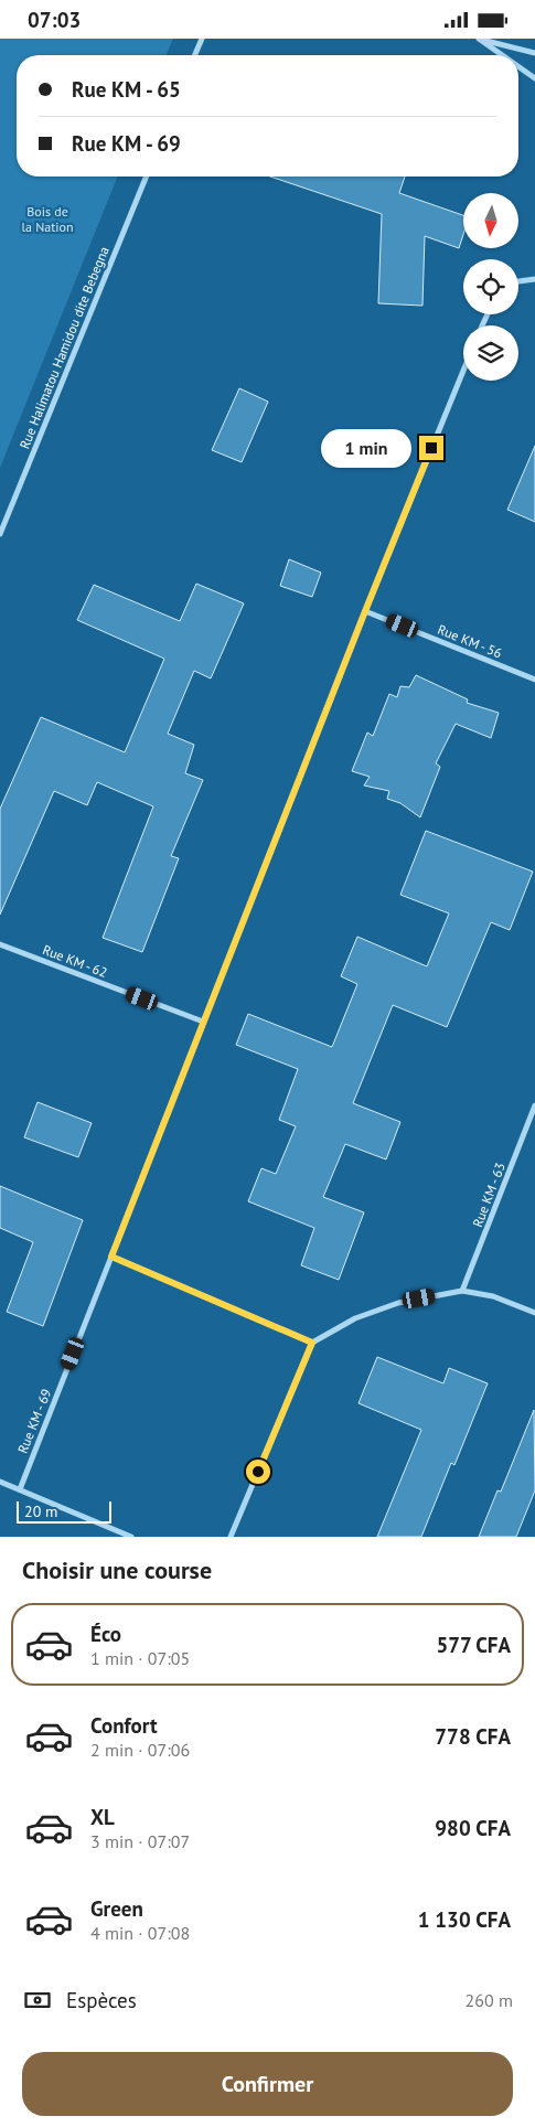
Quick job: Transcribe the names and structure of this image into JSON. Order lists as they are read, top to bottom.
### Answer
{
  "streets": {
    "street": [
      "Rue Halimatou Hamidou dite Bebegna",
      "Rue KM - 56",
      "Rue KM - 62",
      "Rue KM - 63",
      "Rue KM - 69"
    ]
  },
  "crossings": [
    ["Rue KM - 56", "Rue KM - 69"],
    ["Rue KM - 62", "Rue KM - 69"]
  ],
  "parks": ["Bois de la Nation"],
  "scale_bar": "20 m",
  "north": "bottom",
  "page": {
    "status": "07:03",
    "banner": ["Rue KM - 65", "Rue KM - 69"],
    "bubble": "1 min",
    "scale": "20 m",
    "heading": "Choisir une course",
    "list": [
      {
        "name": "Éco",
        "note": "1 min · 07:05",
        "value": "577 CFA"
      },
      {
        "name": "Confort",
        "note": "2 min · 07:06",
        "value": "778 CFA"
      },
      {
        "name": "XL",
        "note": "3 min · 07:07",
        "value": "980 CFA"
      },
      {
        "name": "Green",
        "note": "4 min · 07:08",
        "value": "1 130 CFA"
      }
    ],
    "pay": ["Espèces", "260 m"],
    "buttons": "Confirmer"
  }
}
